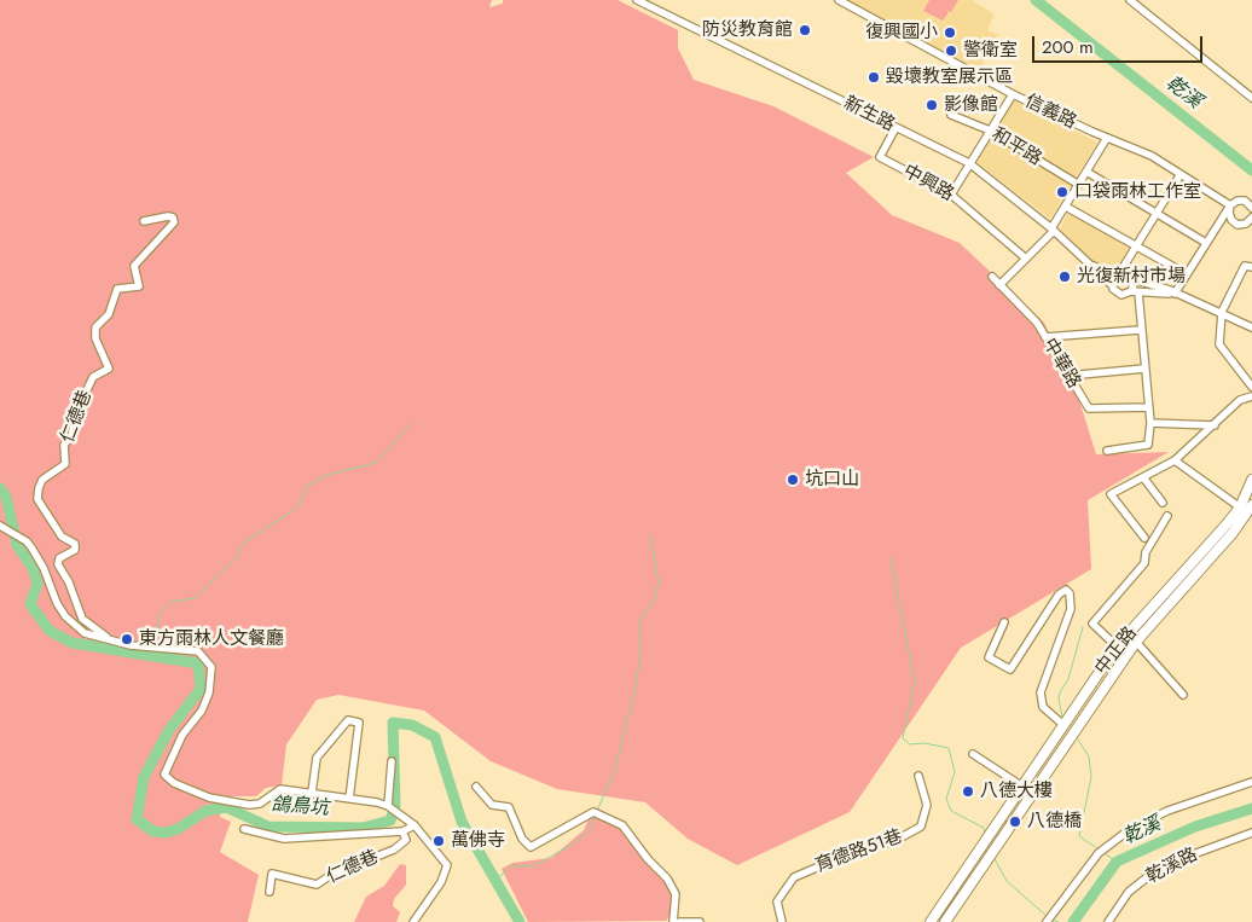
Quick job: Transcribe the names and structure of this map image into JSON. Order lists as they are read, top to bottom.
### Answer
{
  "streets": {
    "main road": ["中正路"],
    "street": [
      "信義路",
      "新生路",
      "和平路",
      "中興路",
      "中華路",
      "仁德巷",
      "育德路51巷",
      "乾溪路"
    ]
  },
  "crossings": [
    ["新生路", "中興路"]
  ],
  "water": ["乾溪", "鴿鳥坑"],
  "places": [
    "防災教育館",
    "復興國小",
    "警衛室",
    "毀壞教室展示區",
    "影像館",
    "口袋雨林工作室",
    "光復新村市場",
    "坑口山",
    "東方雨林人文餐廳",
    "八德大樓",
    "八德橋",
    "萬佛寺"
  ],
  "scale_bar": "200 m"
}
